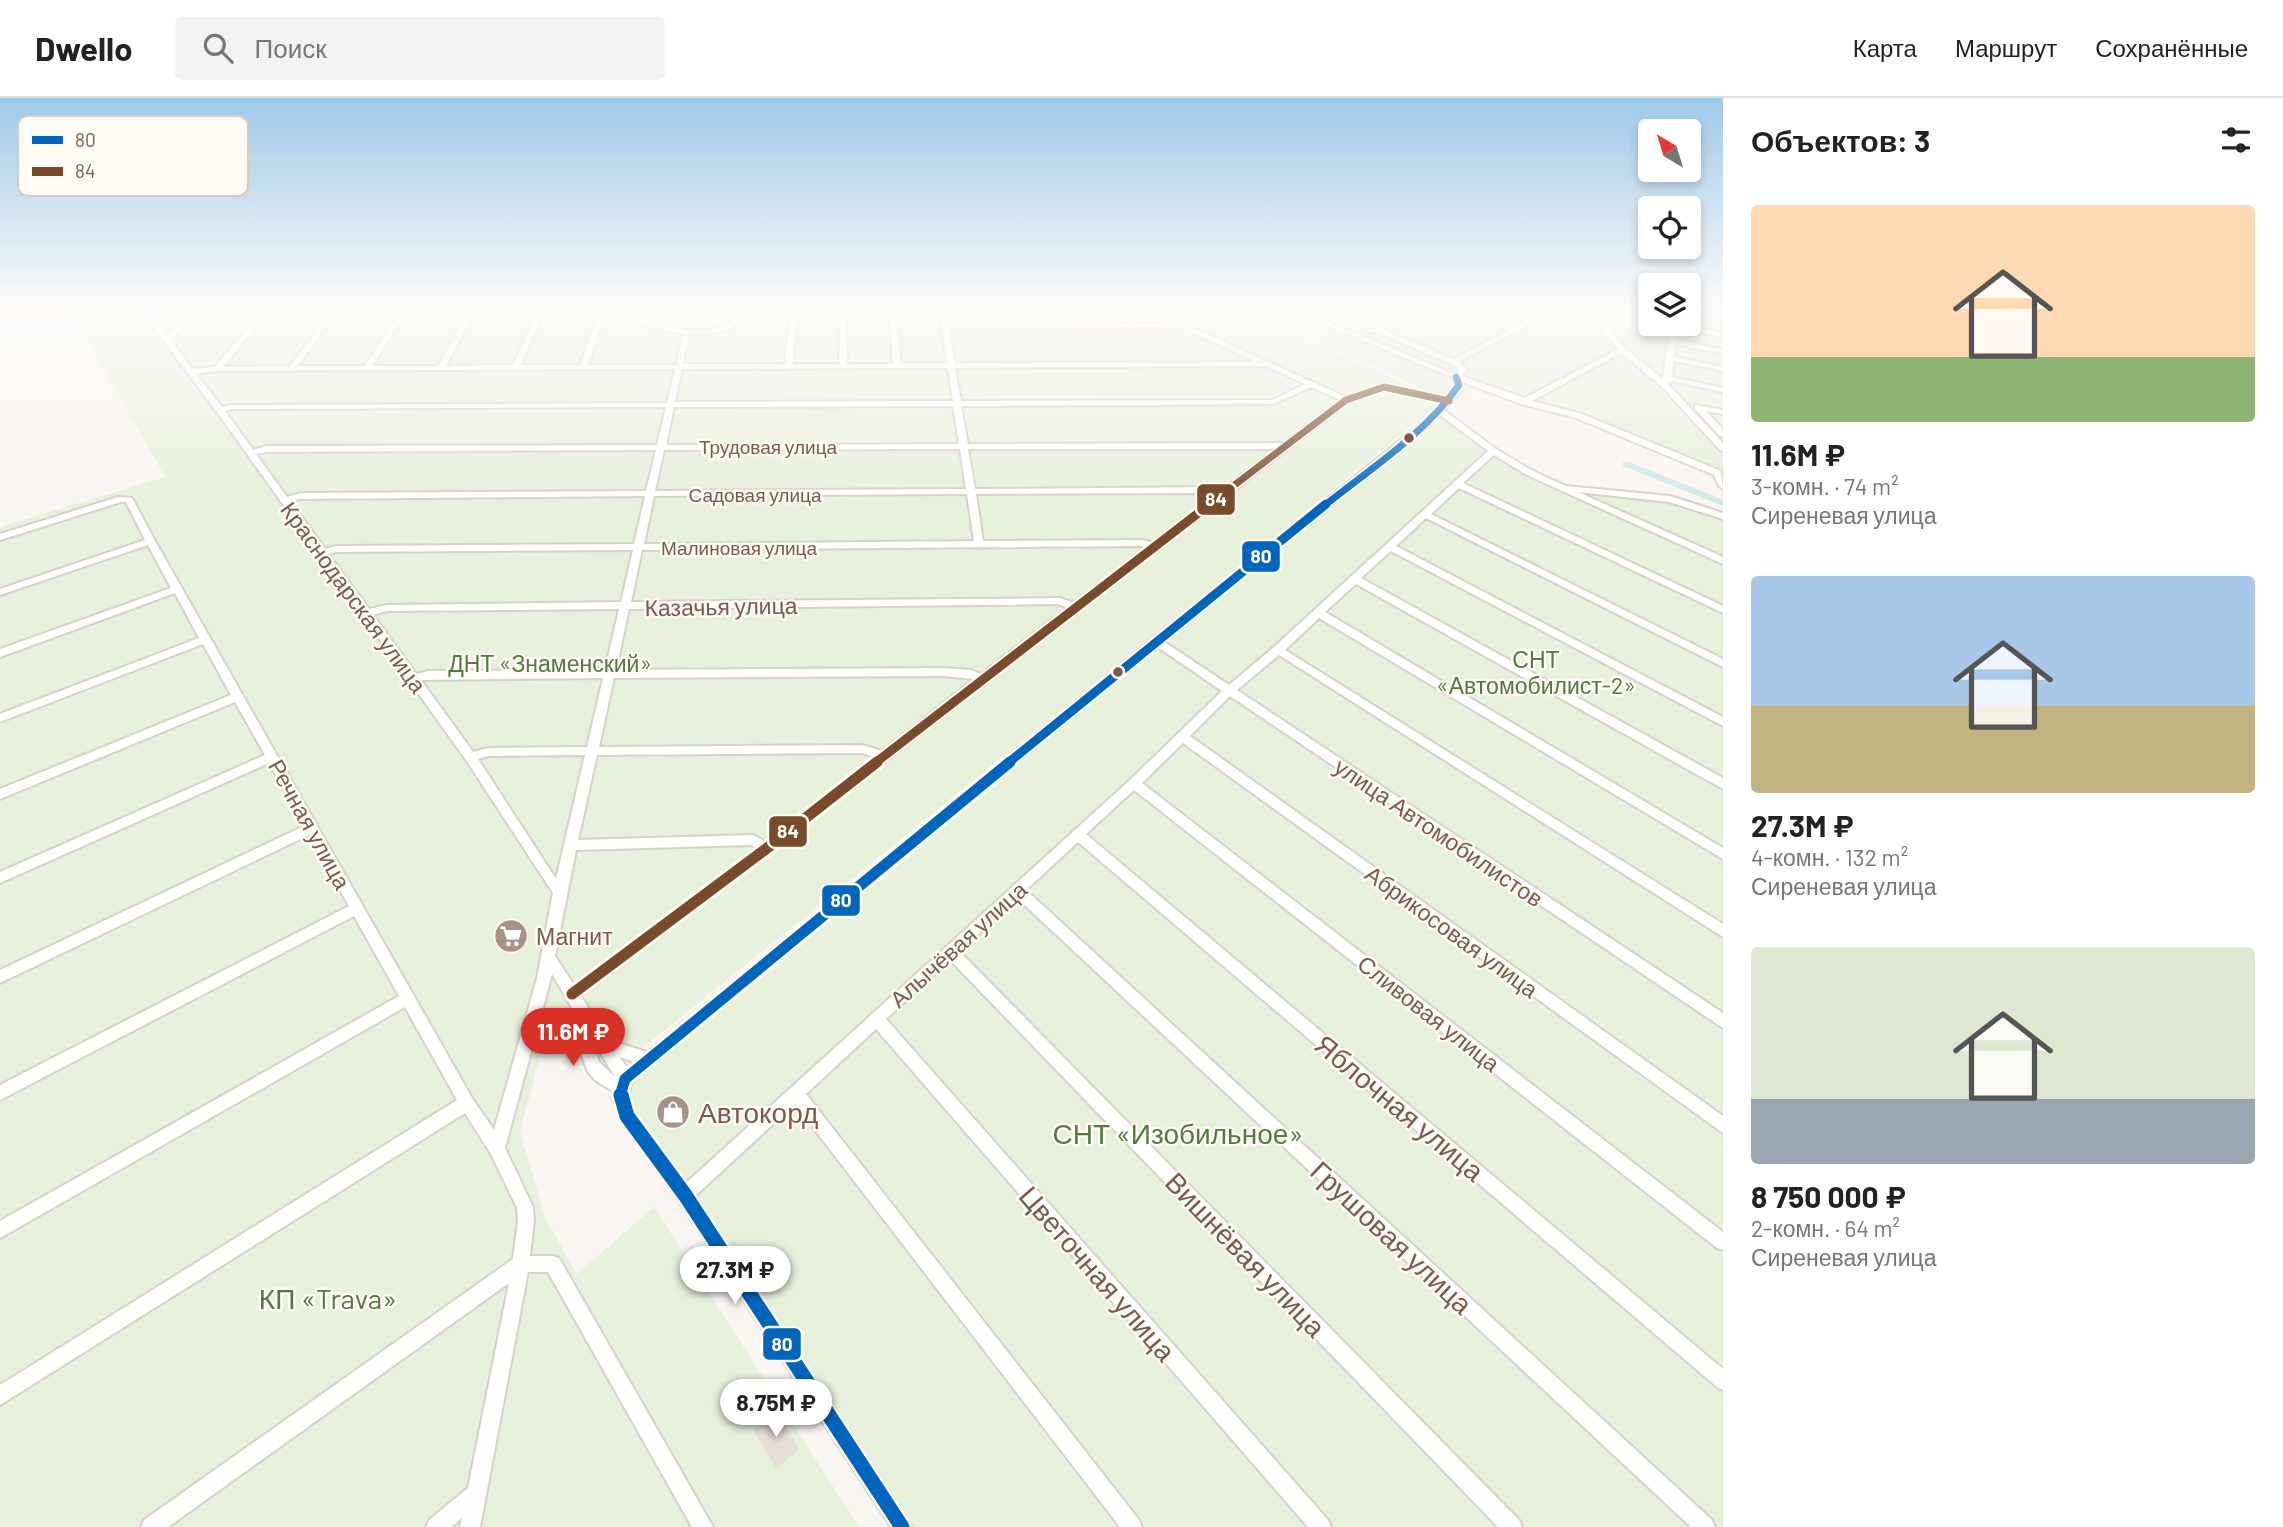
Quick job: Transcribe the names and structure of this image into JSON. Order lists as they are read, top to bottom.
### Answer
{
  "streets": {
    "street": [
      "Трудовая улица",
      "Садовая улица",
      "Малиновая улица",
      "Краснодарская улица",
      "Казачья улица",
      "Речная улица",
      "улица Автомобилистов",
      "Абрикосовая улица",
      "Алычёвая улица",
      "Сливовая улица",
      "Яблочная улица",
      "Грушовая улица",
      "Вишнёвая улица",
      "Цветочная улица"
    ]
  },
  "crossings": [
    ["Трудовая улица", "Краснодарская улица"],
    ["Садовая улица", "Краснодарская улица"],
    ["Малиновая улица", "Краснодарская улица"],
    ["Краснодарская улица", "Казачья улица"],
    ["улица Автомобилистов", "Алычёвая улица"],
    ["Абрикосовая улица", "Алычёвая улица"],
    ["Алычёвая улица", "Сливовая улица"],
    ["Алычёвая улица", "Яблочная улица"],
    ["Алычёвая улица", "Грушовая улица"],
    ["Алычёвая улица", "Вишнёвая улица"],
    ["Алычёвая улица", "Цветочная улица"]
  ],
  "parks": [
    "СНТ «Автомобилист-2»",
    "ДНТ «Знаменский»",
    "СНТ «Изобильное»",
    "КП «Trava»"
  ],
  "places": {
    "supermarket": ["Магнит"],
    "shop": ["Автокорд"]
  },
  "lines": ["transit line 80", "transit line 84"],
  "legend": ["80", "84"],
  "north": "top left",
  "page": {
    "header": "Dwello",
    "search": "Поиск",
    "nav": ["Карта", "Маршрут", "Сохранённые"],
    "heading": "Объектов: 3",
    "list": [
      {
        "name": "11.6M ₽",
        "note": "3-комн. · 74 m² · Сиреневая улица"
      },
      {
        "name": "27.3M ₽",
        "note": "4-комн. · 132 m² · Сиреневая улица"
      },
      {
        "name": "8 750 000 ₽",
        "note": "2-комн. · 64 m² · Сиреневая улица"
      }
    ],
    "price": ["11.6M ₽", "27.3M ₽", "8.75M ₽"]
  }
}
